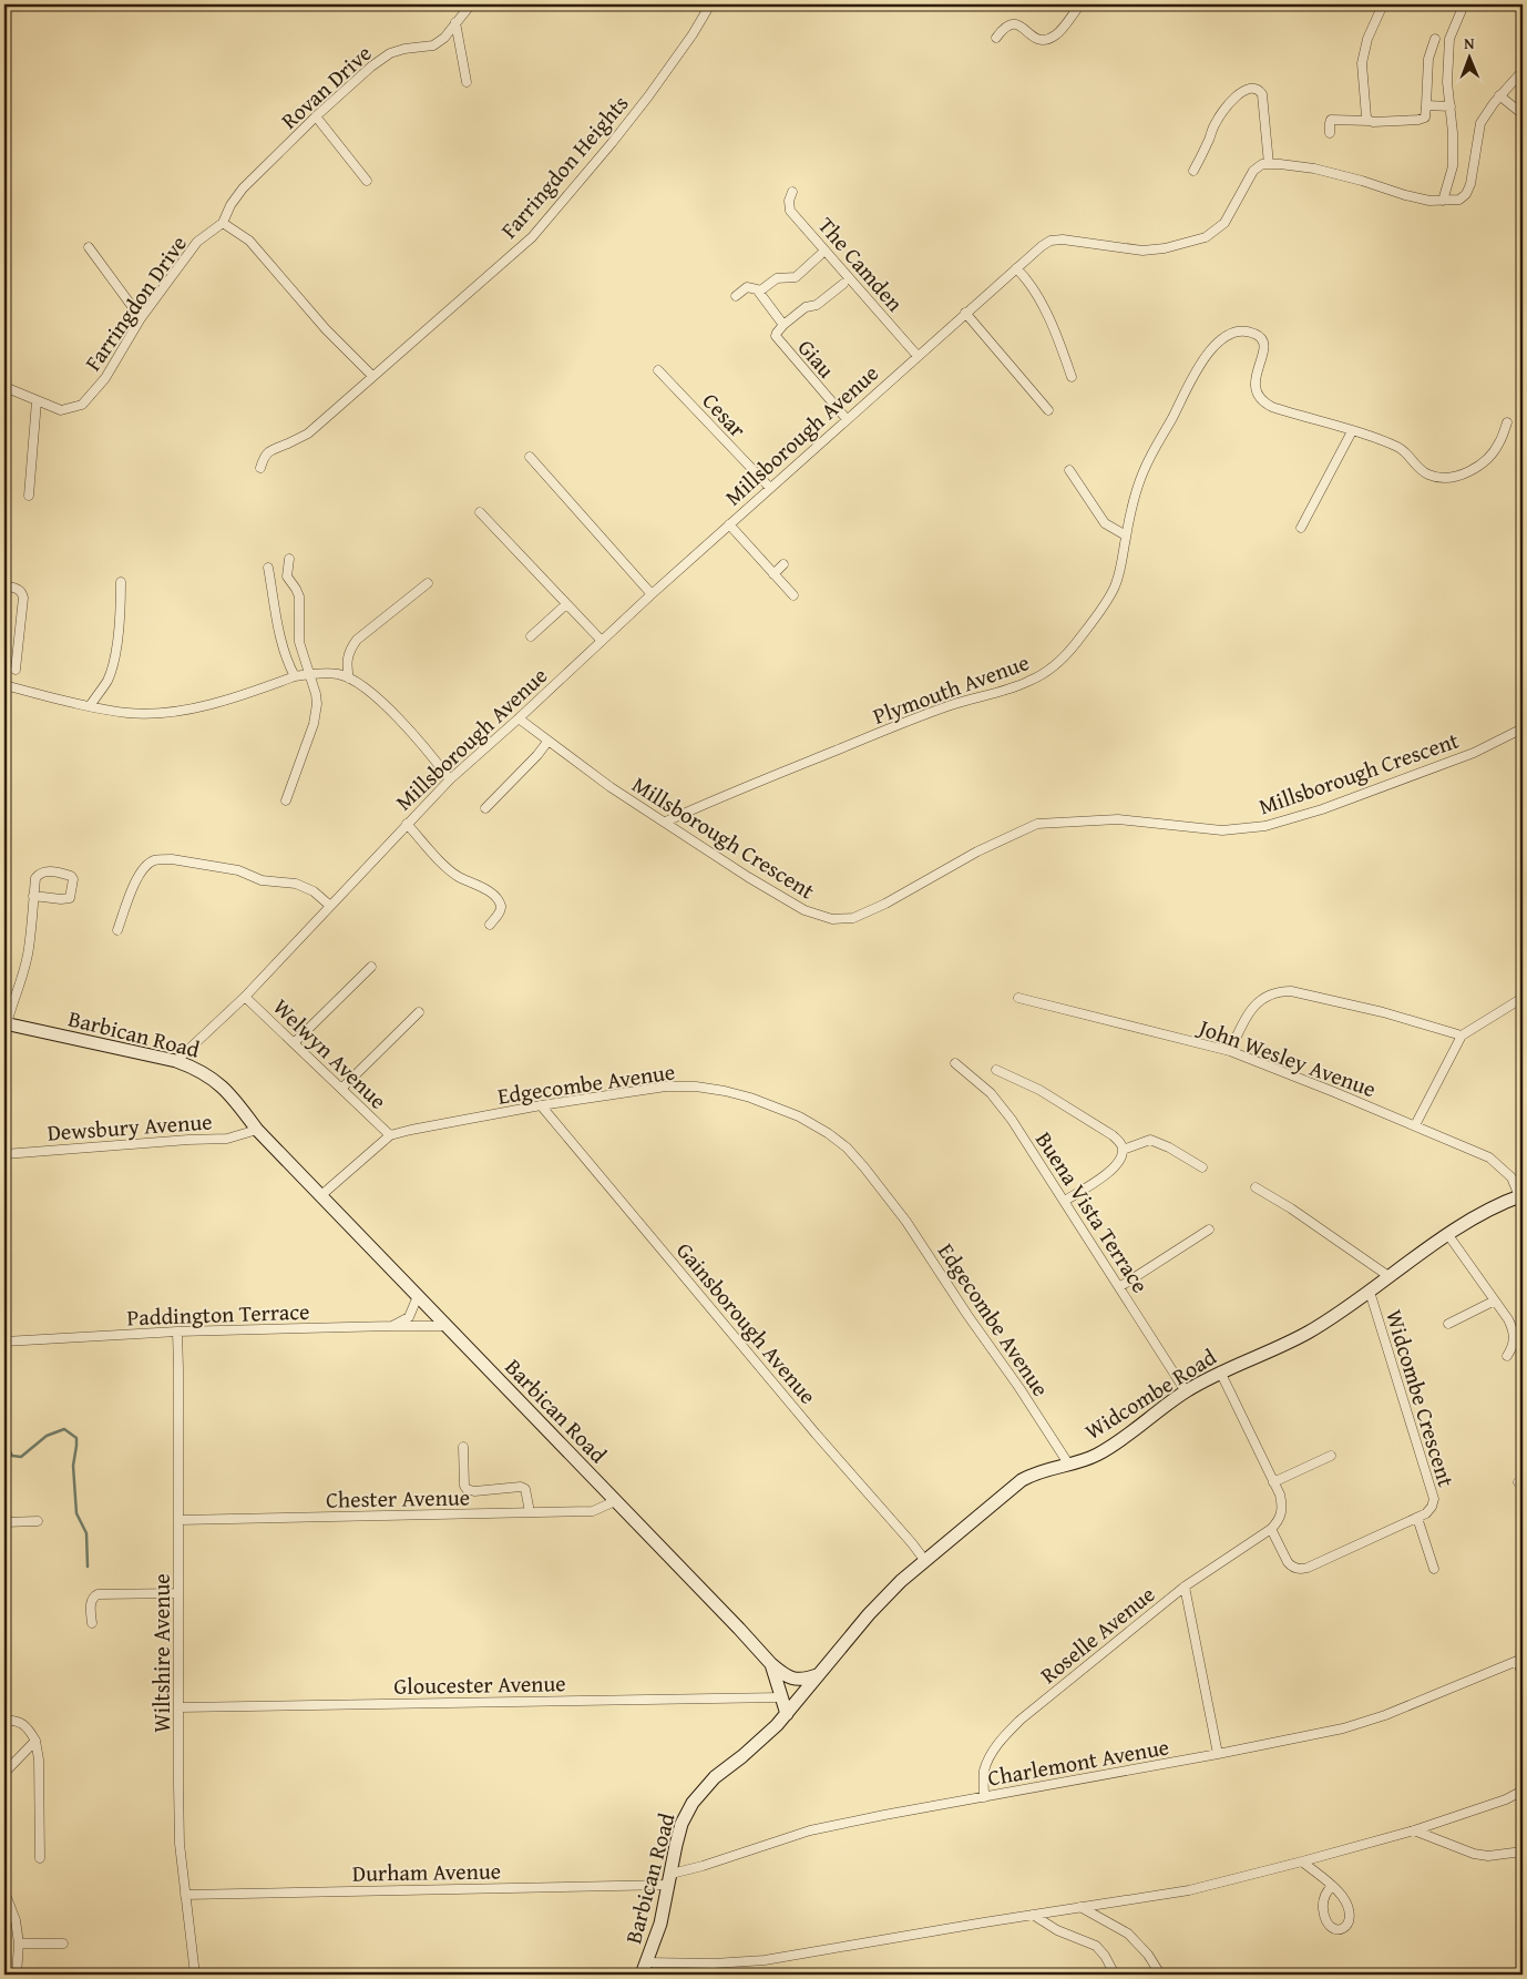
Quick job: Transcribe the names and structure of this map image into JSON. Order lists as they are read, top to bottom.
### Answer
{
  "streets": {
    "main road": ["Barbican Road", "Widcombe Road"],
    "street": [
      "Rovan Drive",
      "Farringdon Heights",
      "The Camden",
      "Farringdon Drive",
      "Giau",
      "Cesar",
      "Millsborough Avenue",
      "Plymouth Avenue",
      "Millsborough Crescent",
      "Welwyn Avenue",
      "John Wesley Avenue",
      "Edgecombe Avenue",
      "Dewsbury Avenue",
      "Buena Vista Terrace",
      "Paddington Terrace",
      "Gainsborough Avenue",
      "Widcombe Crescent",
      "Chester Avenue",
      "Roselle Avenue",
      "Wiltshire Avenue",
      "Gloucester Avenue",
      "Charlemont Avenue",
      "Durham Avenue"
    ]
  },
  "crossings": [
    ["Rovan Drive", "Farringdon Drive"],
    ["The Camden", "Millsborough Avenue"],
    ["Giau", "Millsborough Avenue"],
    ["Cesar", "Millsborough Avenue"],
    ["Millsborough Avenue", "Millsborough Crescent"],
    ["Millsborough Avenue", "Barbican Road"],
    ["Millsborough Avenue", "Welwyn Avenue"],
    ["Plymouth Avenue", "Millsborough Crescent"],
    ["Barbican Road", "Edgecombe Avenue"],
    ["Barbican Road", "Dewsbury Avenue"],
    ["Barbican Road", "Paddington Terrace"],
    ["Barbican Road", "Widcombe Road"],
    ["Barbican Road", "Chester Avenue"],
    ["Barbican Road", "Gloucester Avenue"],
    ["Barbican Road", "Charlemont Avenue"],
    ["Barbican Road", "Durham Avenue"],
    ["Welwyn Avenue", "Edgecombe Avenue"],
    ["John Wesley Avenue", "Widcombe Road"],
    ["Edgecombe Avenue", "Gainsborough Avenue"],
    ["Edgecombe Avenue", "Widcombe Road"],
    ["Buena Vista Terrace", "Widcombe Road"],
    ["Paddington Terrace", "Wiltshire Avenue"],
    ["Gainsborough Avenue", "Widcombe Road"],
    ["Widcombe Road", "Widcombe Crescent"],
    ["Widcombe Crescent", "Roselle Avenue"],
    ["Chester Avenue", "Wiltshire Avenue"],
    ["Roselle Avenue", "Charlemont Avenue"],
    ["Wiltshire Avenue", "Gloucester Avenue"],
    ["Wiltshire Avenue", "Durham Avenue"],
    ["Charlemont Avenue", "Durham Avenue"]
  ],
  "north": "top"
}
